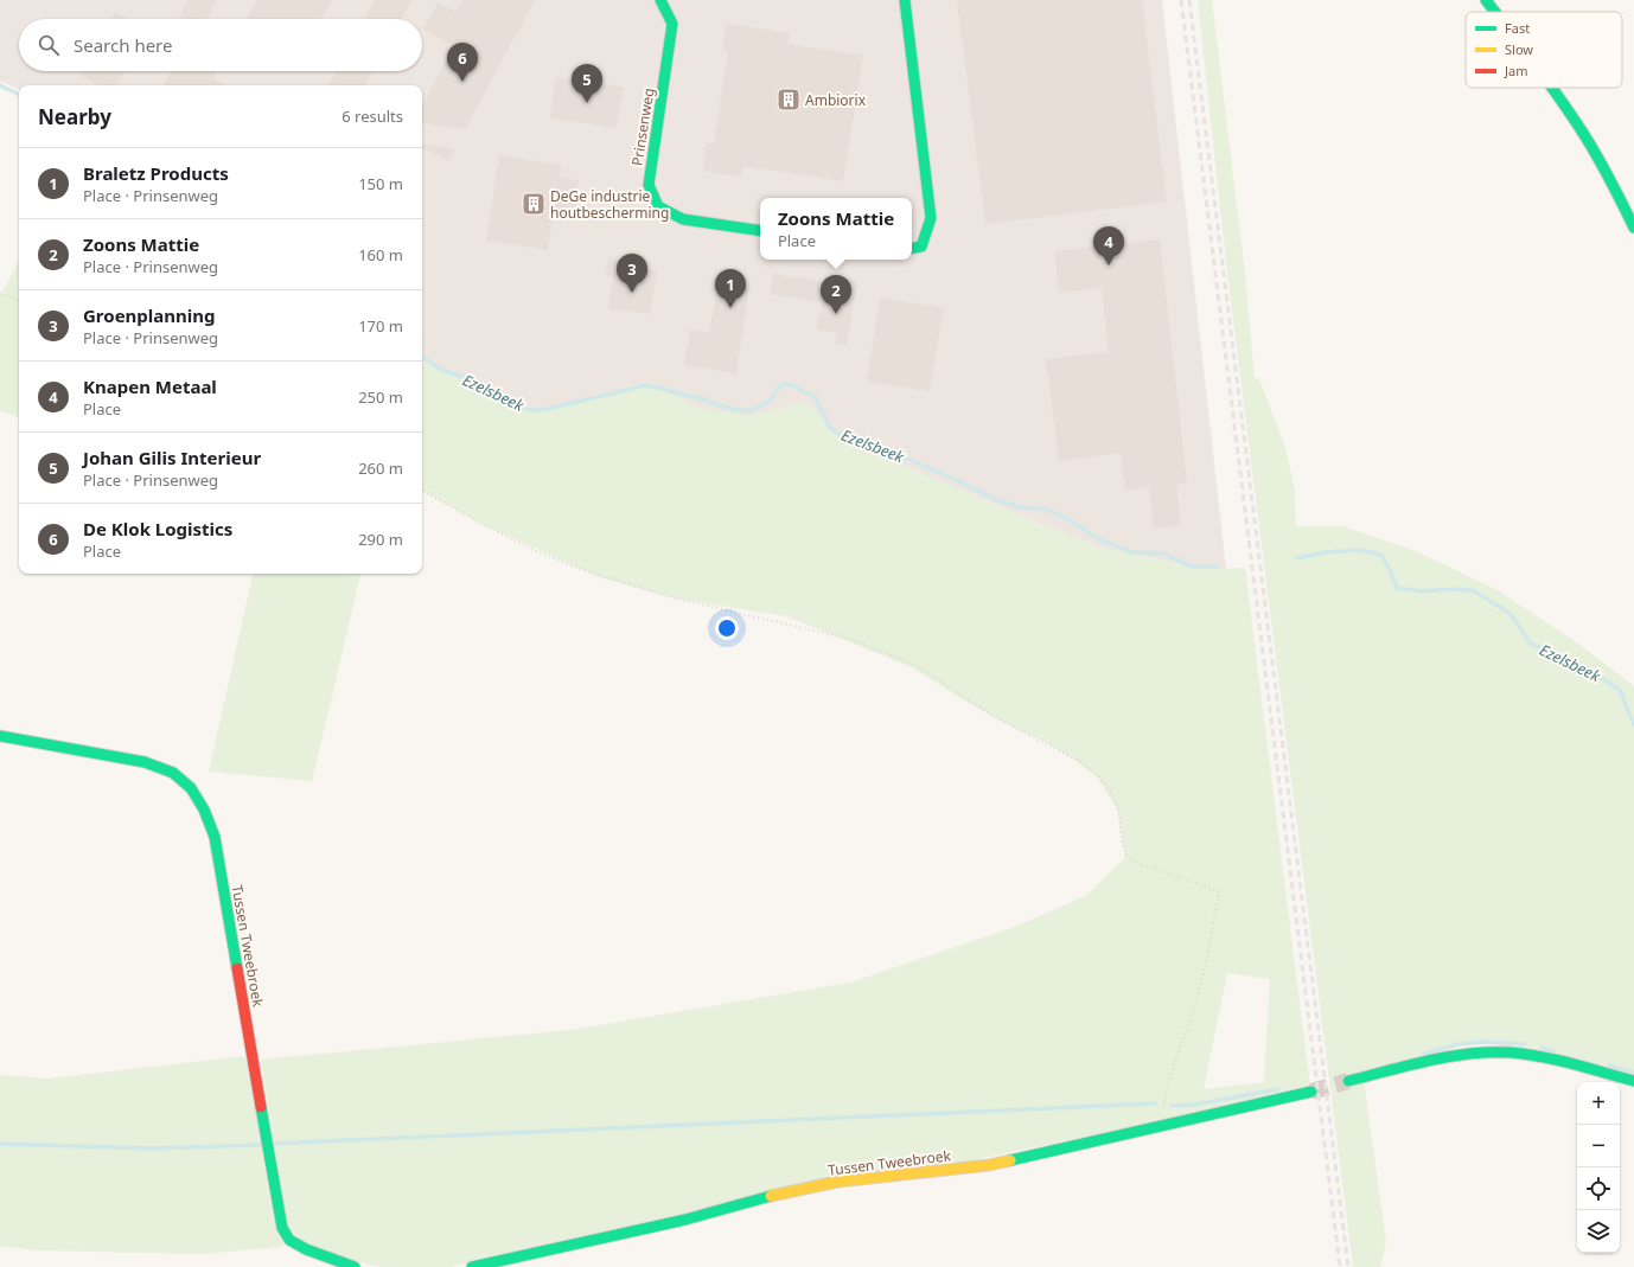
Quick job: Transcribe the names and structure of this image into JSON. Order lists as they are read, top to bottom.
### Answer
{
  "streets": {
    "street": ["Prinsenweg", "Tussen Tweebroek"]
  },
  "water": ["Ezelsbeek"],
  "places": {
    "building": ["Ambiorix", "DeGe industrie houtbescherming"]
  },
  "legend": ["Fast", "Slow", "Jam"],
  "page": {
    "search": "Search here",
    "pins": [
      "6",
      "5",
      "4",
      "3",
      "1",
      "2"
    ],
    "heading": ["Nearby", "6 results"],
    "list": [
      {
        "mark": "1",
        "name": "Braletz Products",
        "note": "Place · Prinsenweg",
        "value": "150 m"
      },
      {
        "mark": "2",
        "name": "Zoons Mattie",
        "note": "Place · Prinsenweg",
        "value": "160 m"
      },
      {
        "mark": "3",
        "name": "Groenplanning",
        "note": "Place · Prinsenweg",
        "value": "170 m"
      },
      {
        "mark": "4",
        "name": "Knapen Metaal",
        "note": "Place",
        "value": "250 m"
      },
      {
        "mark": "5",
        "name": "Johan Gilis Interieur",
        "note": "Place · Prinsenweg",
        "value": "260 m"
      },
      {
        "mark": "6",
        "name": "De Klok Logistics",
        "note": "Place",
        "value": "290 m"
      }
    ],
    "popup": ["Zoons Mattie", "Place"],
    "map_buttons": ["+", "−"]
  }
}
